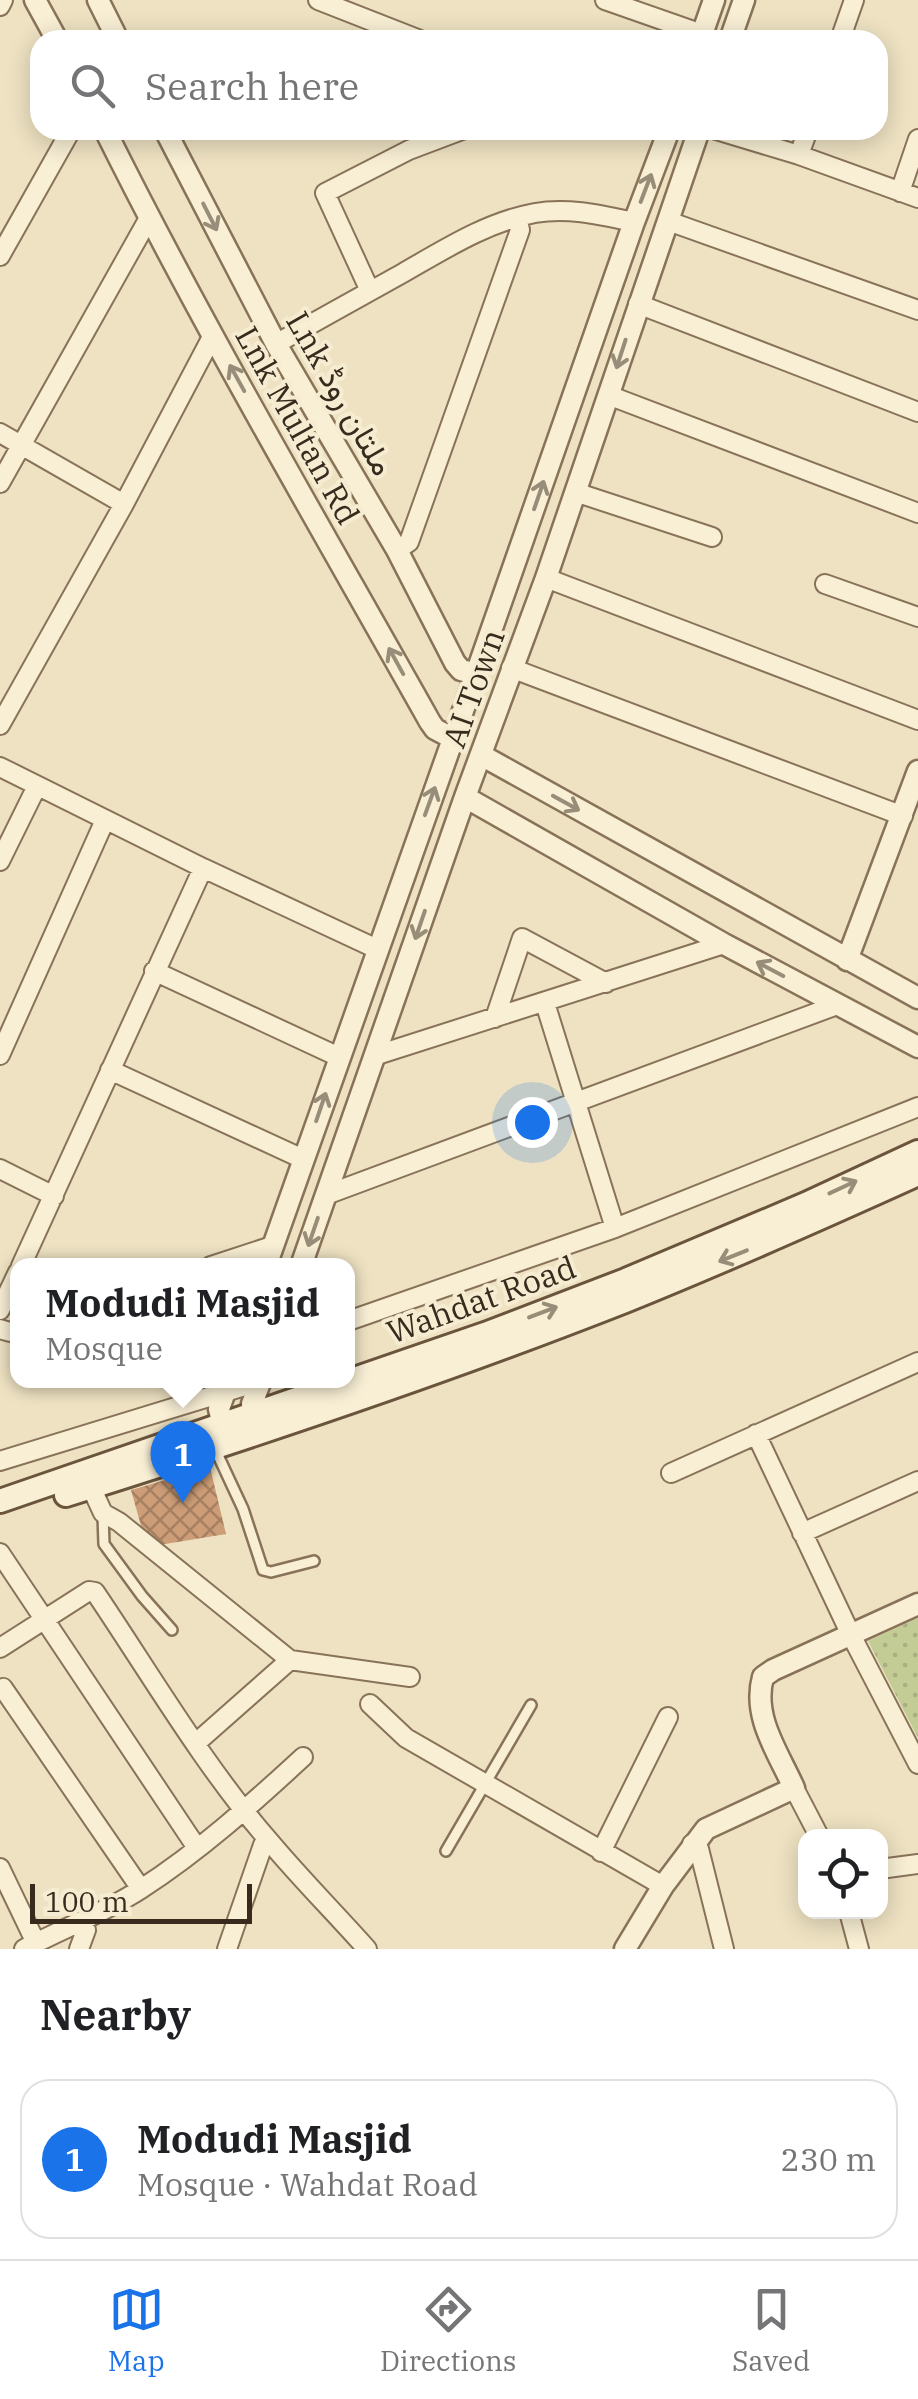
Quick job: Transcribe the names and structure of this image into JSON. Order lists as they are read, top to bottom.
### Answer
{
  "streets": {
    "main road": ["Wahdat Road"],
    "street": ["Lnk ملتان روڈ", "Lnk Multan Rd", "AI Town"]
  },
  "one_way": ["Lnk ملتان روڈ", "Lnk Multan Rd"],
  "scale_bar": "100 m",
  "page": {
    "search": "Search here",
    "popup": ["Modudi Masjid", "Mosque"],
    "pins": "1",
    "scale": "100 m",
    "heading": "Nearby",
    "list": [
      {
        "mark": "1",
        "name": "Modudi Masjid",
        "note": "Mosque · Wahdat Road",
        "value": "230 m"
      }
    ],
    "nav": ["Map", "Directions", "Saved"]
  }
}
